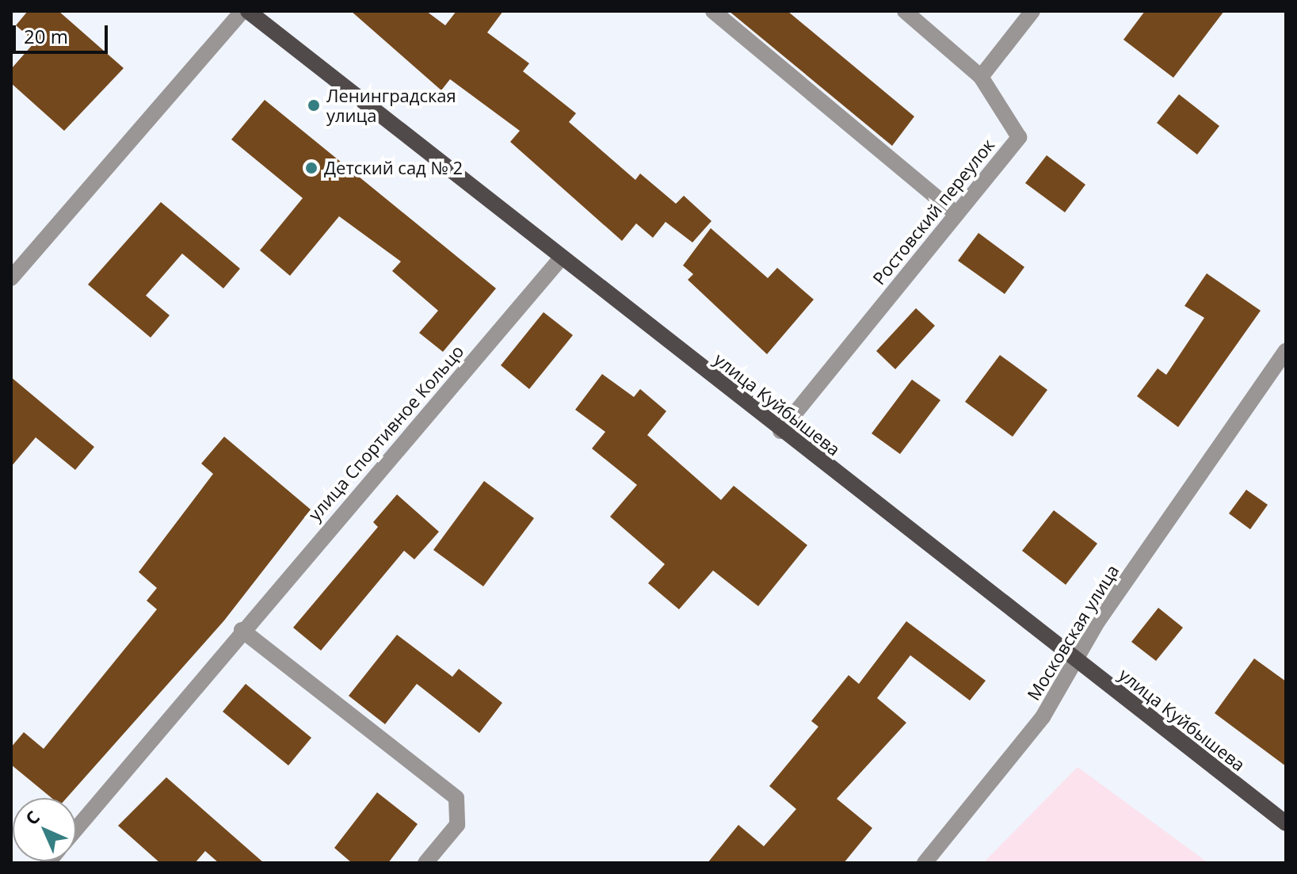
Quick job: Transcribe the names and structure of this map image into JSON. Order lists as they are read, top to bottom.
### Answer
{
  "streets": {
    "main road": ["улица Куйбышева"],
    "street": ["Ростовский переулок", "улица Спортивное Кольцо", "Московская улица"]
  },
  "crossings": [
    ["Ростовский переулок", "улица Куйбышева"],
    ["улица Куйбышева", "улица Спортивное Кольцо"],
    ["улица Куйбышева", "Московская улица"]
  ],
  "places": ["Ленинградская улица", "Детский сад № 2"],
  "scale_bar": "20 m",
  "north": "top left"
}
